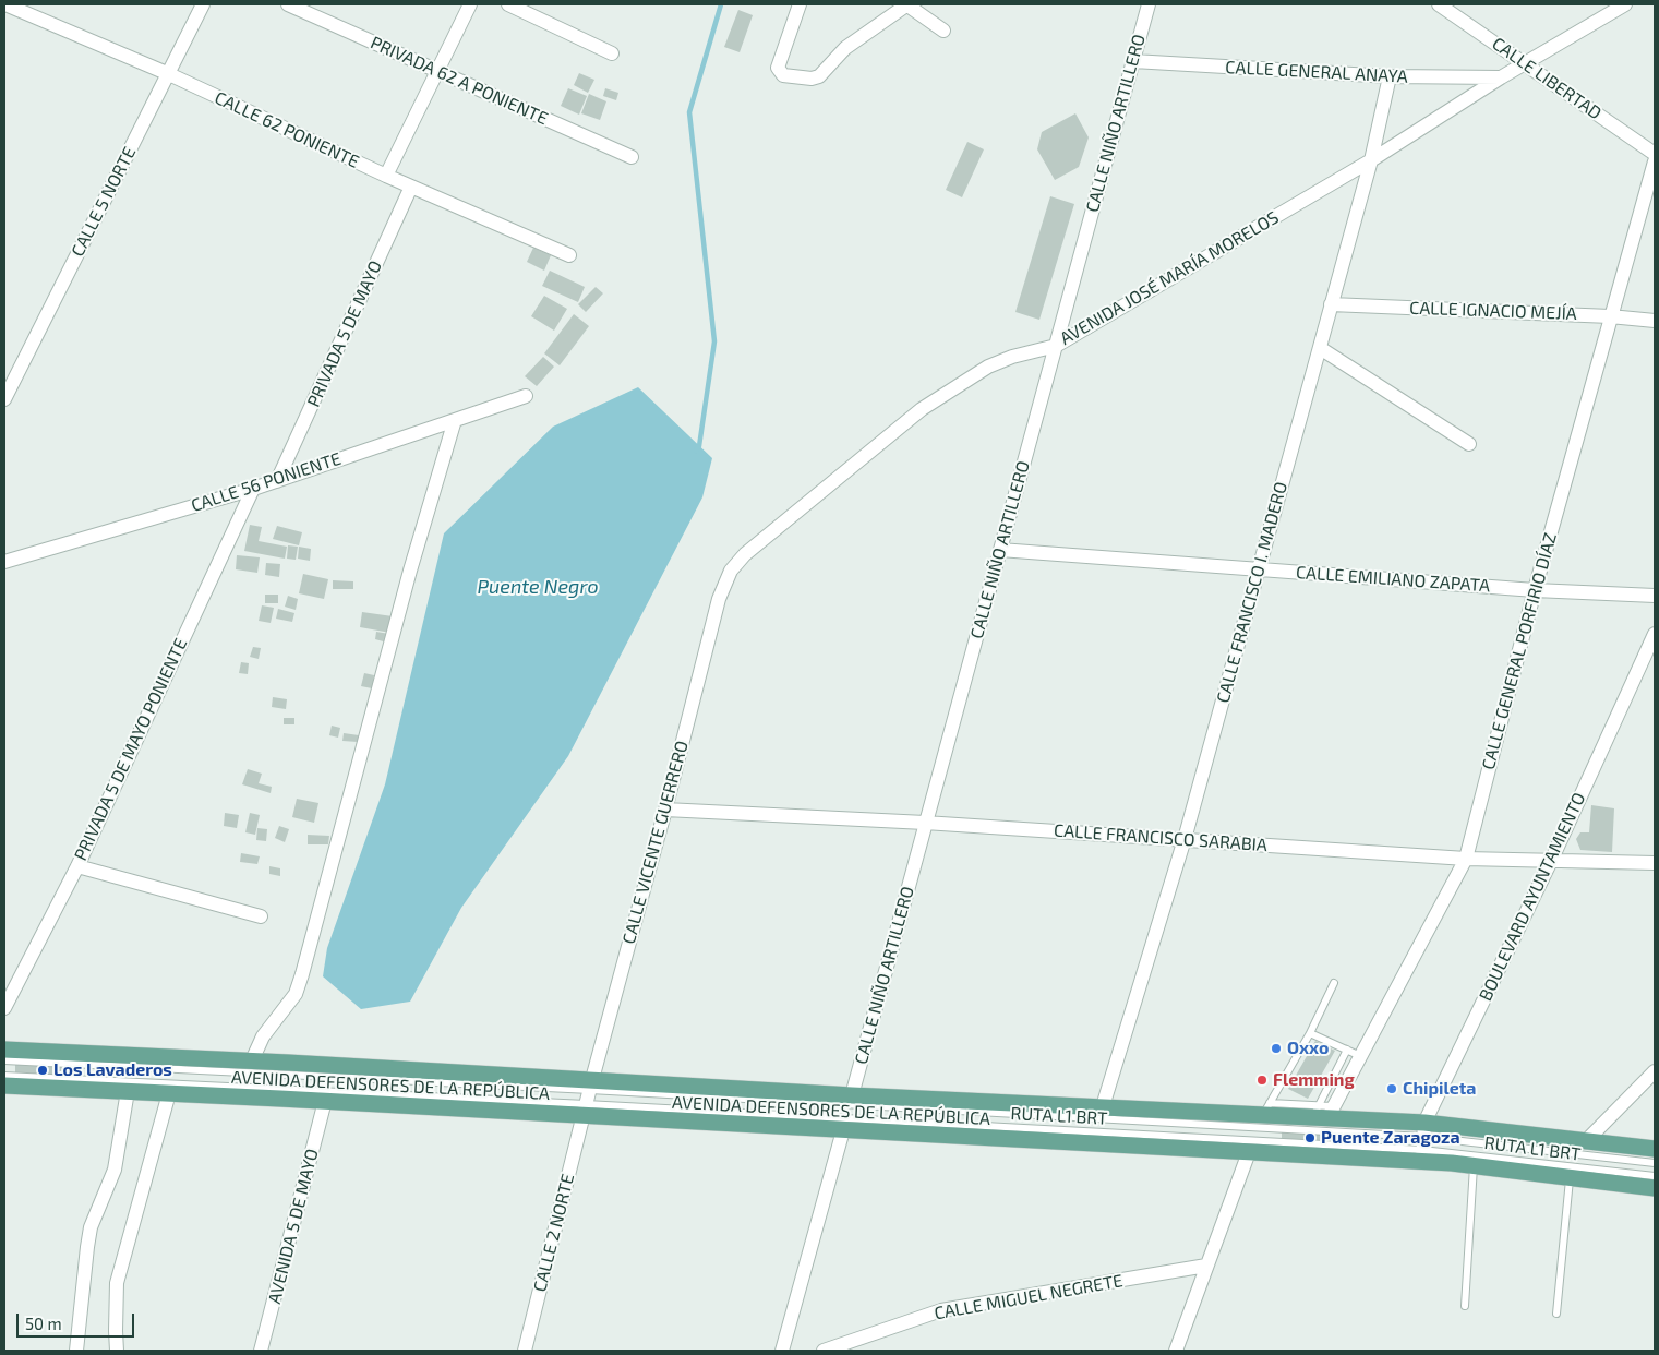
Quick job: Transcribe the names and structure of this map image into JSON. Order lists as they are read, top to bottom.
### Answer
{
  "streets": {
    "main road": ["AVENIDA DEFENSORES DE LA REPÚBLICA"],
    "street": [
      "CALLE GENERAL ANAYA",
      "CALLE LIBERTAD",
      "PRIVADA 62 A PONIENTE",
      "CALLE NIÑO ARTILLERO",
      "CALLE 62 PONIENTE",
      "CALLE 5 NORTE",
      "AVENIDA JOSÉ MARÍA MORELOS",
      "CALLE IGNACIO MEJÍA",
      "PRIVADA 5 DE MAYO",
      "CALLE 56 PONIENTE",
      "CALLE EMILIANO ZAPATA",
      "CALLE FRANCISCO I. MADERO",
      "CALLE GENERAL PORFIRIO DÍAZ",
      "PRIVADA 5 DE MAYO PONIENTE",
      "CALLE FRANCISCO SARABIA",
      "CALLE VICENTE GUERRERO",
      "BOULEVARD AYUNTAMIENTO",
      "AVENIDA 5 DE MAYO",
      "CALLE 2 NORTE",
      "CALLE MIGUEL NEGRETE"
    ],
    "lane": ["RUTA L1 BRT"]
  },
  "crossings": [
    ["CALLE GENERAL ANAYA", "CALLE NIÑO ARTILLERO"],
    ["CALLE GENERAL ANAYA", "AVENIDA JOSÉ MARÍA MORELOS"],
    ["CALLE GENERAL ANAYA", "CALLE FRANCISCO I. MADERO"],
    ["CALLE LIBERTAD", "AVENIDA JOSÉ MARÍA MORELOS"],
    ["CALLE NIÑO ARTILLERO", "AVENIDA JOSÉ MARÍA MORELOS"],
    ["CALLE NIÑO ARTILLERO", "CALLE EMILIANO ZAPATA"],
    ["CALLE NIÑO ARTILLERO", "CALLE FRANCISCO SARABIA"],
    ["CALLE NIÑO ARTILLERO", "AVENIDA DEFENSORES DE LA REPÚBLICA"],
    ["CALLE 62 PONIENTE", "CALLE 5 NORTE"],
    ["CALLE 62 PONIENTE", "PRIVADA 5 DE MAYO"],
    ["AVENIDA JOSÉ MARÍA MORELOS", "CALLE FRANCISCO I. MADERO"],
    ["AVENIDA JOSÉ MARÍA MORELOS", "CALLE VICENTE GUERRERO"],
    ["CALLE IGNACIO MEJÍA", "CALLE FRANCISCO I. MADERO"],
    ["CALLE IGNACIO MEJÍA", "CALLE GENERAL PORFIRIO DÍAZ"],
    ["PRIVADA 5 DE MAYO", "CALLE 56 PONIENTE"],
    ["CALLE 56 PONIENTE", "PRIVADA 5 DE MAYO PONIENTE"],
    ["CALLE EMILIANO ZAPATA", "CALLE FRANCISCO I. MADERO"],
    ["CALLE EMILIANO ZAPATA", "CALLE GENERAL PORFIRIO DÍAZ"],
    ["CALLE FRANCISCO I. MADERO", "CALLE FRANCISCO SARABIA"],
    ["CALLE FRANCISCO I. MADERO", "AVENIDA DEFENSORES DE LA REPÚBLICA"],
    ["CALLE GENERAL PORFIRIO DÍAZ", "CALLE FRANCISCO SARABIA"],
    ["CALLE GENERAL PORFIRIO DÍAZ", "AVENIDA DEFENSORES DE LA REPÚBLICA"],
    ["CALLE FRANCISCO SARABIA", "CALLE VICENTE GUERRERO"],
    ["CALLE FRANCISCO SARABIA", "BOULEVARD AYUNTAMIENTO"],
    ["CALLE VICENTE GUERRERO", "AVENIDA DEFENSORES DE LA REPÚBLICA"],
    ["CALLE VICENTE GUERRERO", "RUTA L1 BRT"],
    ["CALLE VICENTE GUERRERO", "CALLE 2 NORTE"],
    ["BOULEVARD AYUNTAMIENTO", "AVENIDA DEFENSORES DE LA REPÚBLICA"],
    ["BOULEVARD AYUNTAMIENTO", "RUTA L1 BRT"],
    ["AVENIDA DEFENSORES DE LA REPÚBLICA", "RUTA L1 BRT"],
    ["AVENIDA DEFENSORES DE LA REPÚBLICA", "AVENIDA 5 DE MAYO"],
    ["AVENIDA DEFENSORES DE LA REPÚBLICA", "CALLE 2 NORTE"],
    ["RUTA L1 BRT", "CALLE 2 NORTE"]
  ],
  "water": ["Puente Negro"],
  "places": [
    "Oxxo",
    "Los Lavaderos",
    "Flemming",
    "Chipileta",
    "Puente Zaragoza"
  ],
  "scale_bar": "50 m"
}
